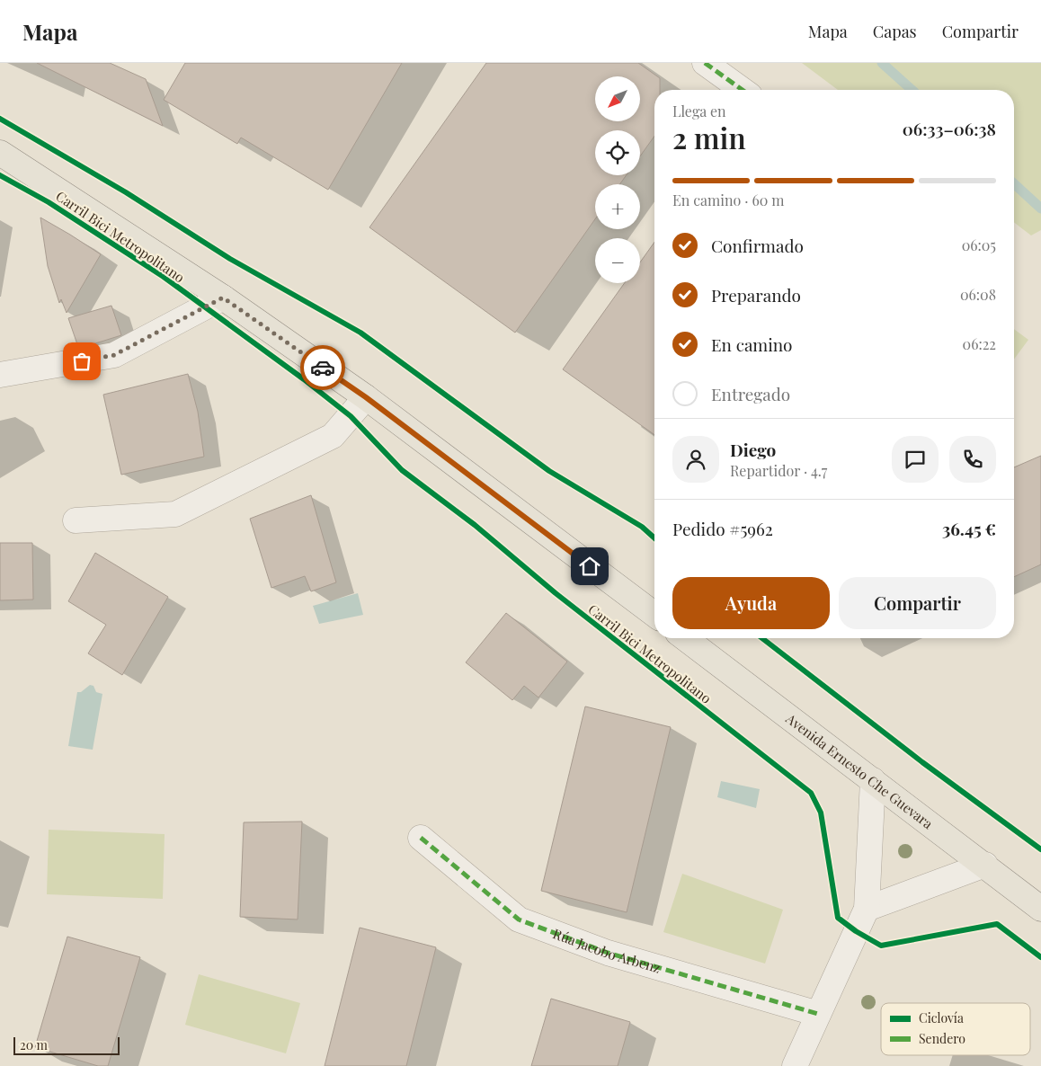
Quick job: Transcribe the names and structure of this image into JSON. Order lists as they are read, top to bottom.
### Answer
{
  "streets": {
    "main road": ["Avenida Ernesto Che Guevara"],
    "street": ["Rúa Jacobo Arbenz"],
    "cycle path": ["Carril Bici Metropolitano"]
  },
  "legend": ["Ciclovía", "Sendero"],
  "scale_bar": "20 m",
  "north": "bottom left",
  "page": {
    "header": "Mapa",
    "nav": ["Mapa", "Capas", "Compartir"],
    "map_buttons": ["+", "−"],
    "heading": ["2 min", "Llega en", "06:33–06:38"],
    "panel": [
      "Diego",
      "Repartidor · 4.7",
      "Pedido #5962",
      "36.45 €"
    ],
    "bar": "En camino · 60 m",
    "list": [
      ["Confirmado", "06:05"],
      ["Preparando", "06:08"],
      ["En camino", "06:22"],
      "Entregado"
    ],
    "buttons": ["Ayuda", "Compartir"],
    "scale": "20 m"
  }
}
